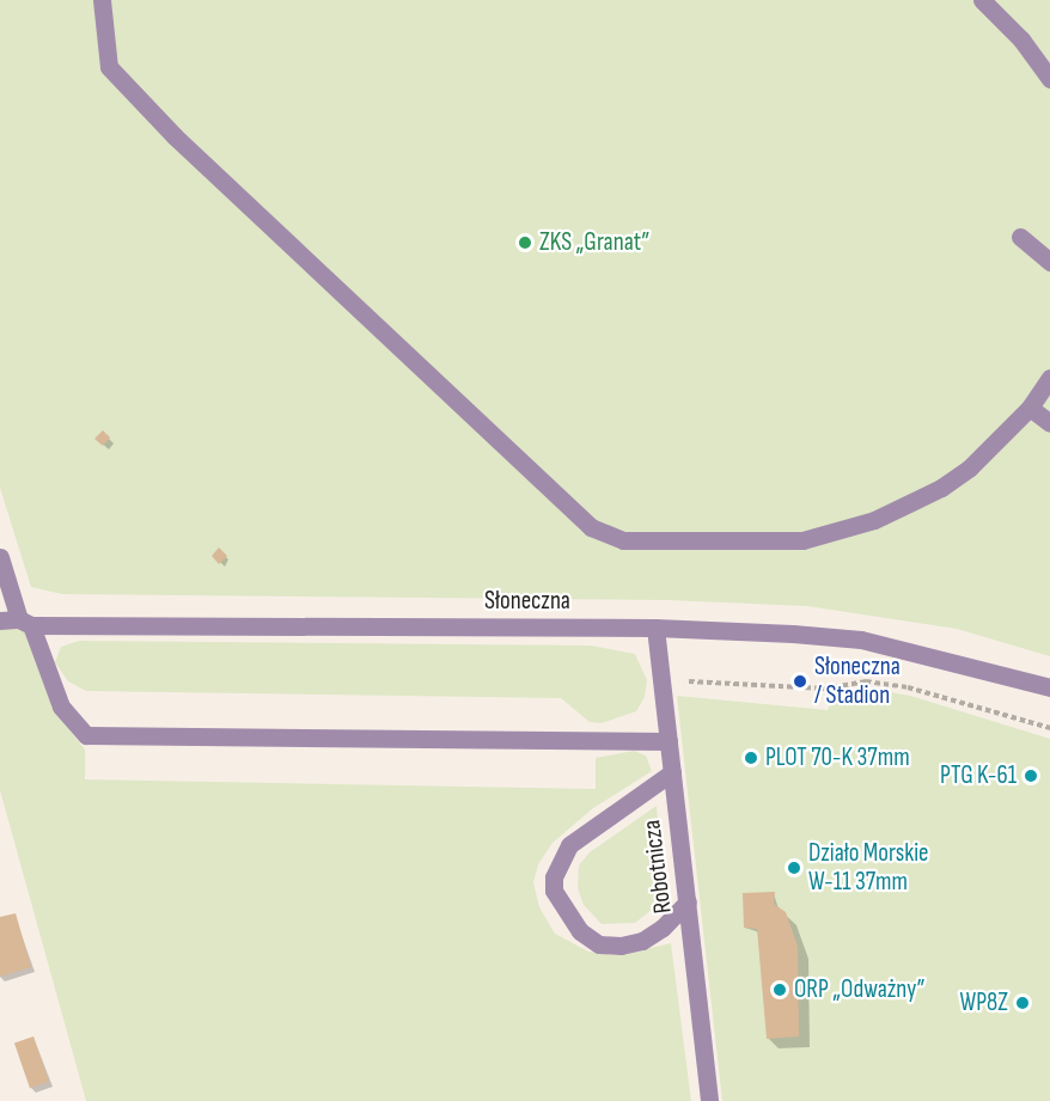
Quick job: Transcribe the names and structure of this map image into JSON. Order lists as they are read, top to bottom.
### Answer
{
  "streets": {
    "street": ["Słoneczna", "Robotnicza"]
  },
  "crossings": [
    ["Słoneczna", "Robotnicza"]
  ],
  "places": [
    "ZKS „Granat”",
    "Słoneczna / Stadion",
    "PLOT 70-K 37mm",
    "PTG K-61",
    "Działo Morskie W-11 37mm",
    "ORP „Odważny”",
    "WP8Z"
  ]
}
